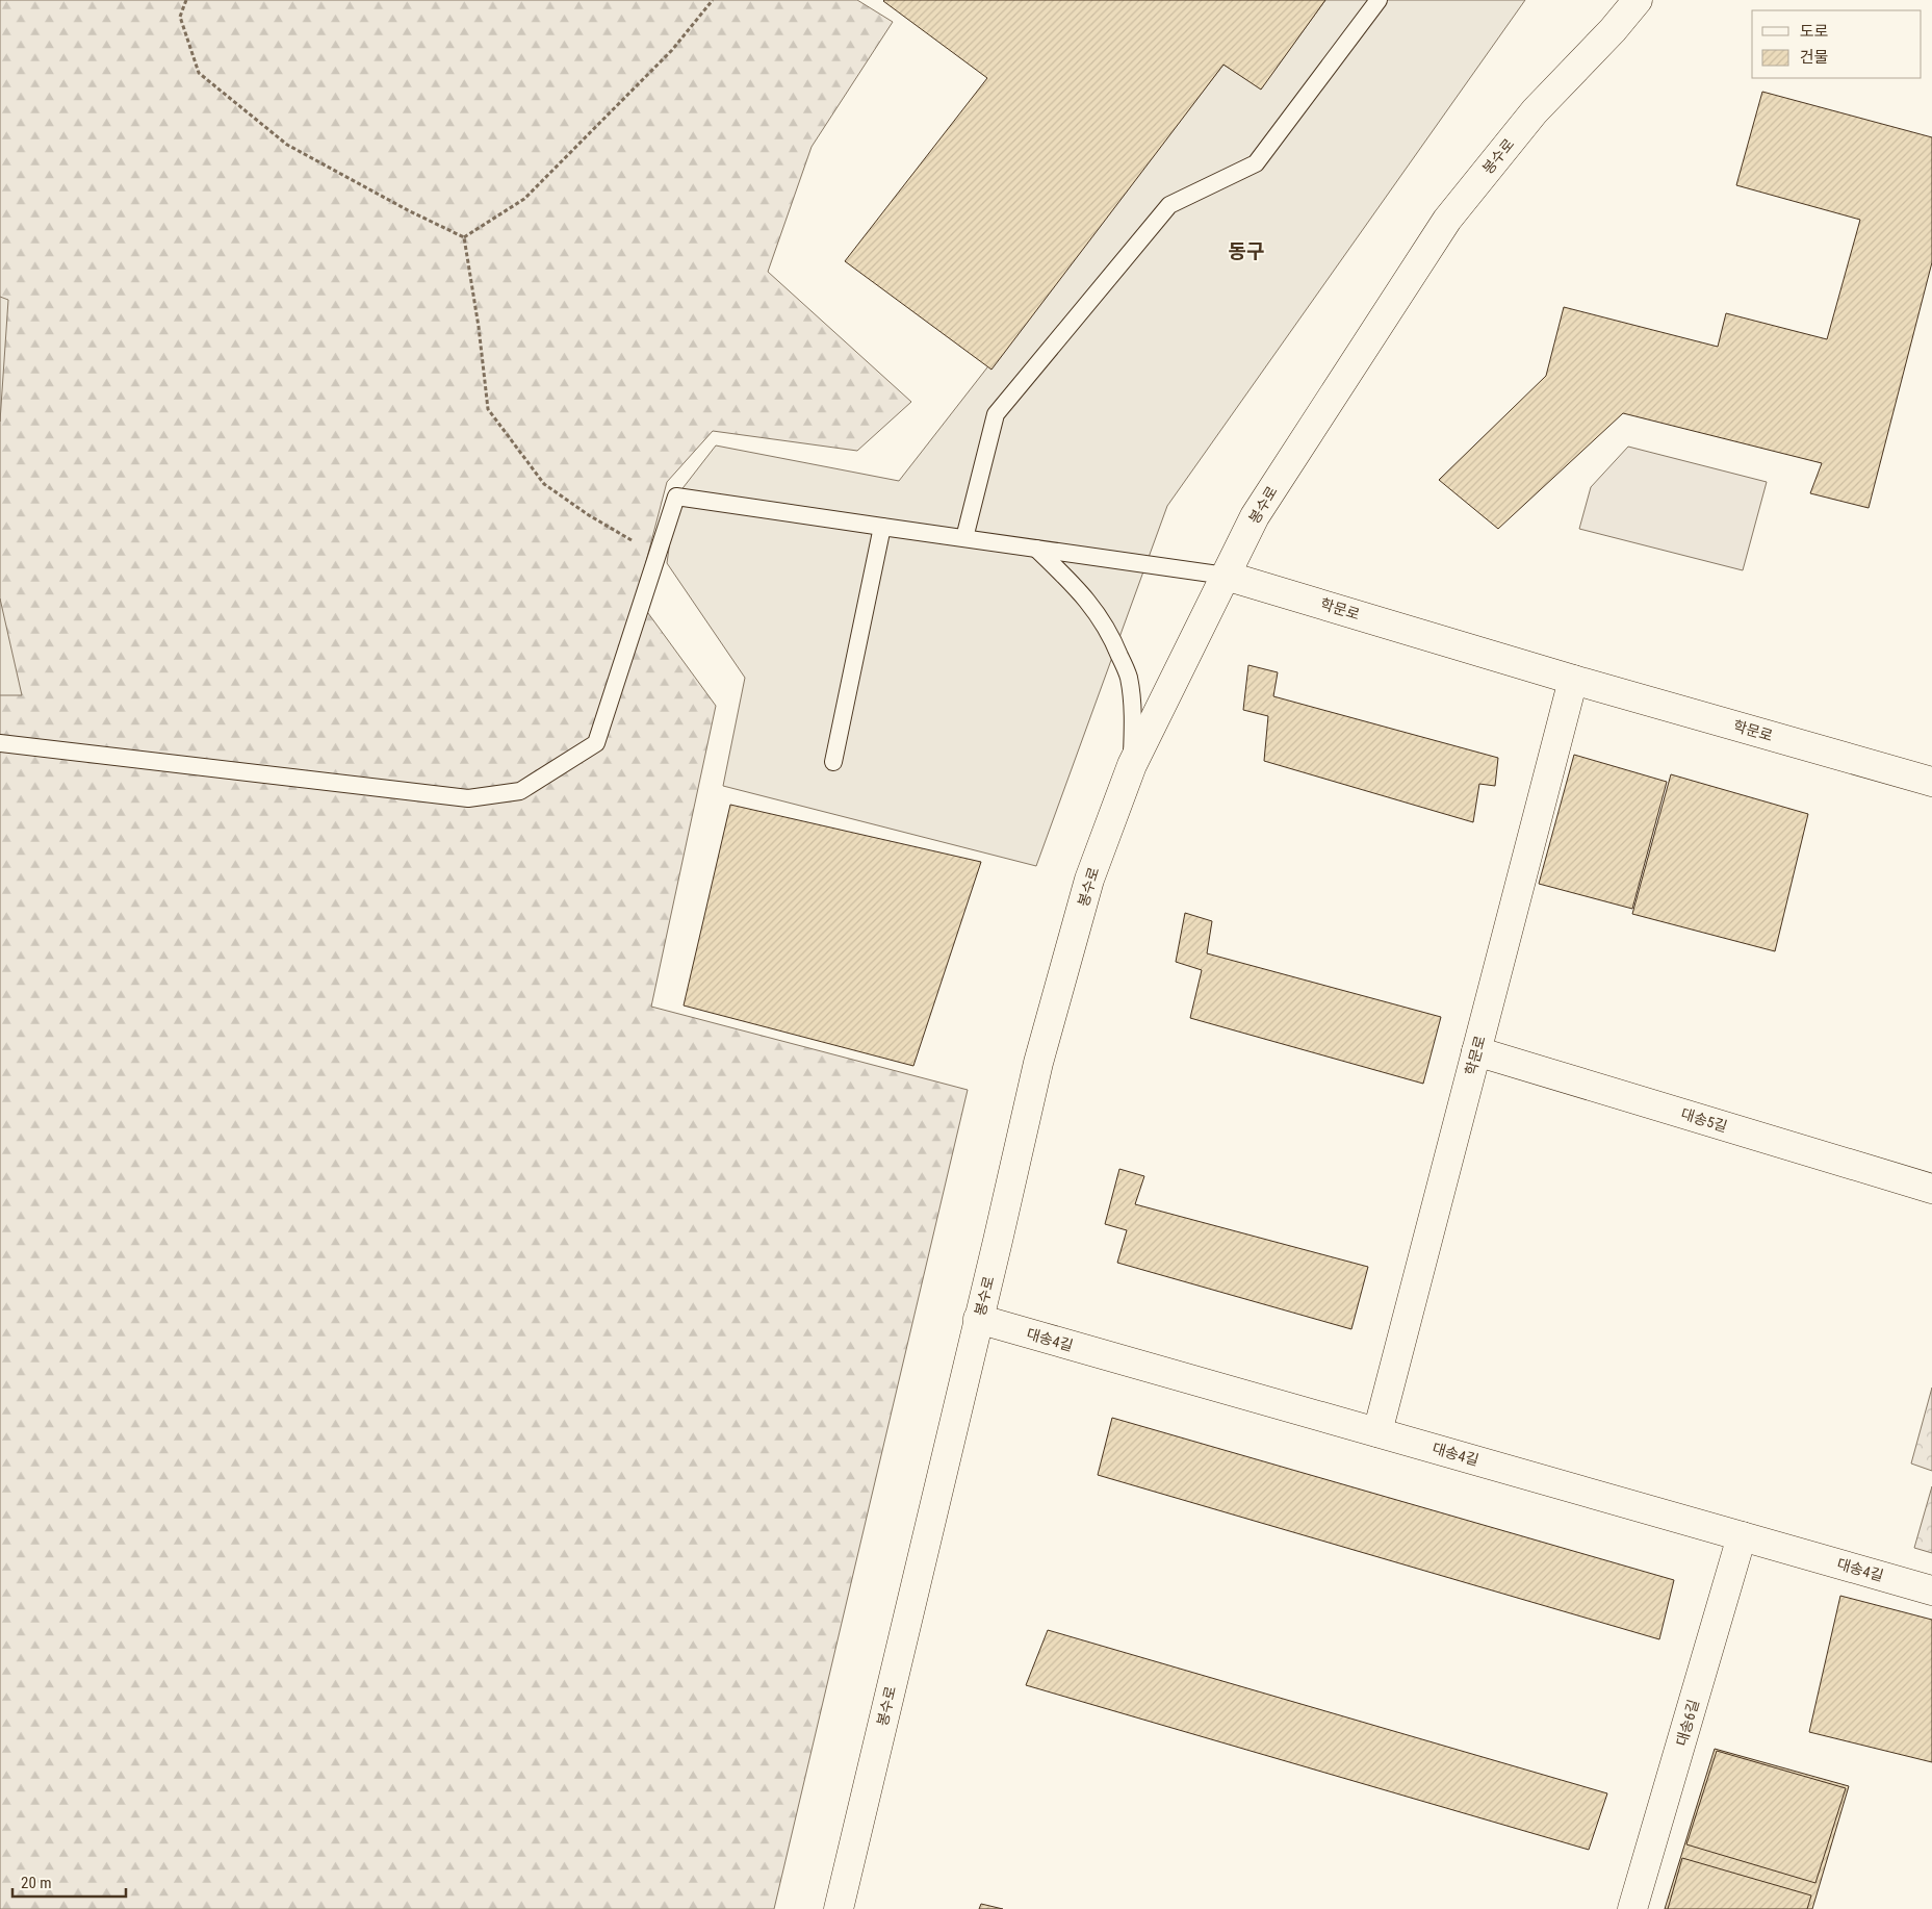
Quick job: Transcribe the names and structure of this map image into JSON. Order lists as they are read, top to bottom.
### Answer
{
  "streets": {
    "street": [
      "봉수로",
      "학문로",
      "대송5길",
      "대송4길",
      "대송6길"
    ]
  },
  "crossings": [
    ["봉수로", "학문로"],
    ["봉수로", "대송4길"],
    ["학문로", "대송5길"],
    ["학문로", "대송4길"],
    ["대송4길", "대송6길"]
  ],
  "districts": ["동구"],
  "legend": ["도로", "건물"],
  "scale_bar": "20 m"
}
